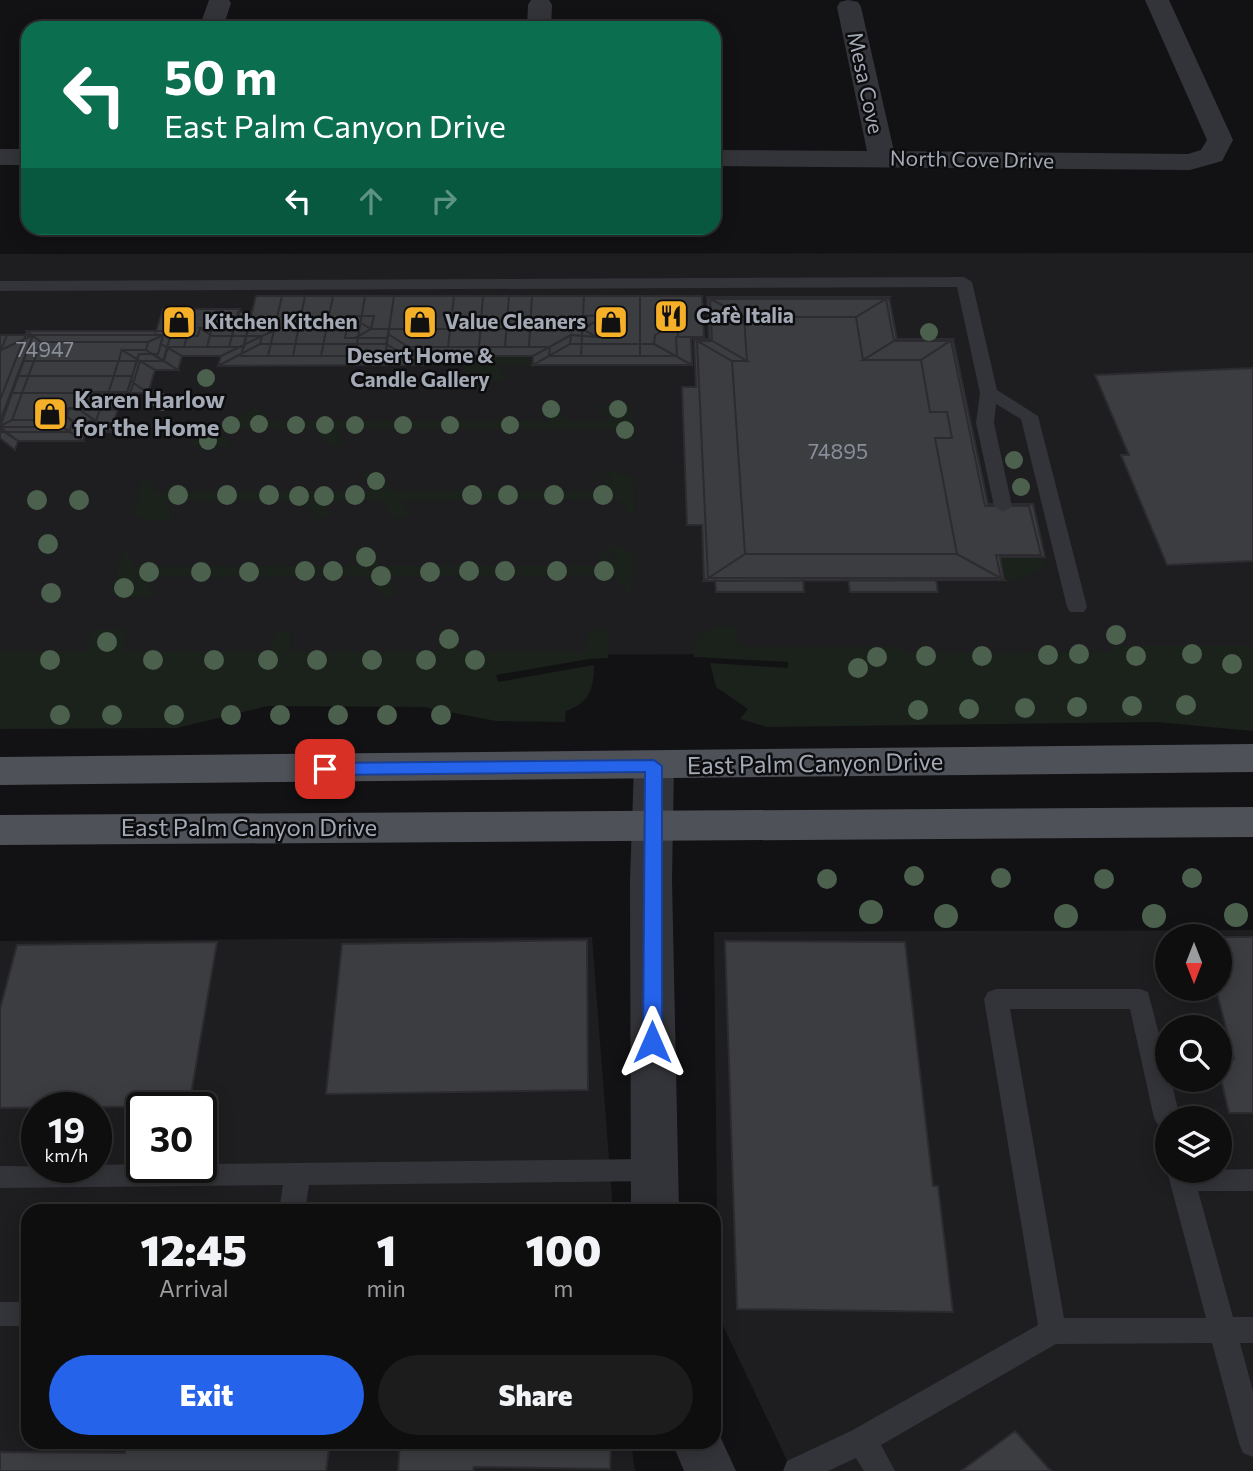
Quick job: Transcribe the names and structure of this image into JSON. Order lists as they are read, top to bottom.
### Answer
{
  "streets": {
    "main road": ["East Palm Canyon Drive"],
    "street": ["Mesa Cove", "North Cove Drive"]
  },
  "crossings": [
    ["Mesa Cove", "North Cove Drive"]
  ],
  "places": {
    "restaurant": ["Cafè Italia"],
    "shop": [
      "Kitchen Kitchen",
      "Desert Home & Candle Gallery",
      "Value Cleaners",
      "Karen Harlow for the Home"
    ]
  },
  "house_numbers": ["74947", "74895"],
  "north": "bottom",
  "page": {
    "turn": ["50 m", "East Palm Canyon Drive"],
    "speed": "19 km/h",
    "limit": "30",
    "eta": [
      "12:45",
      "Arrival",
      "1",
      "min",
      "100",
      "m"
    ],
    "buttons": ["Exit", "Share"]
  }
}
